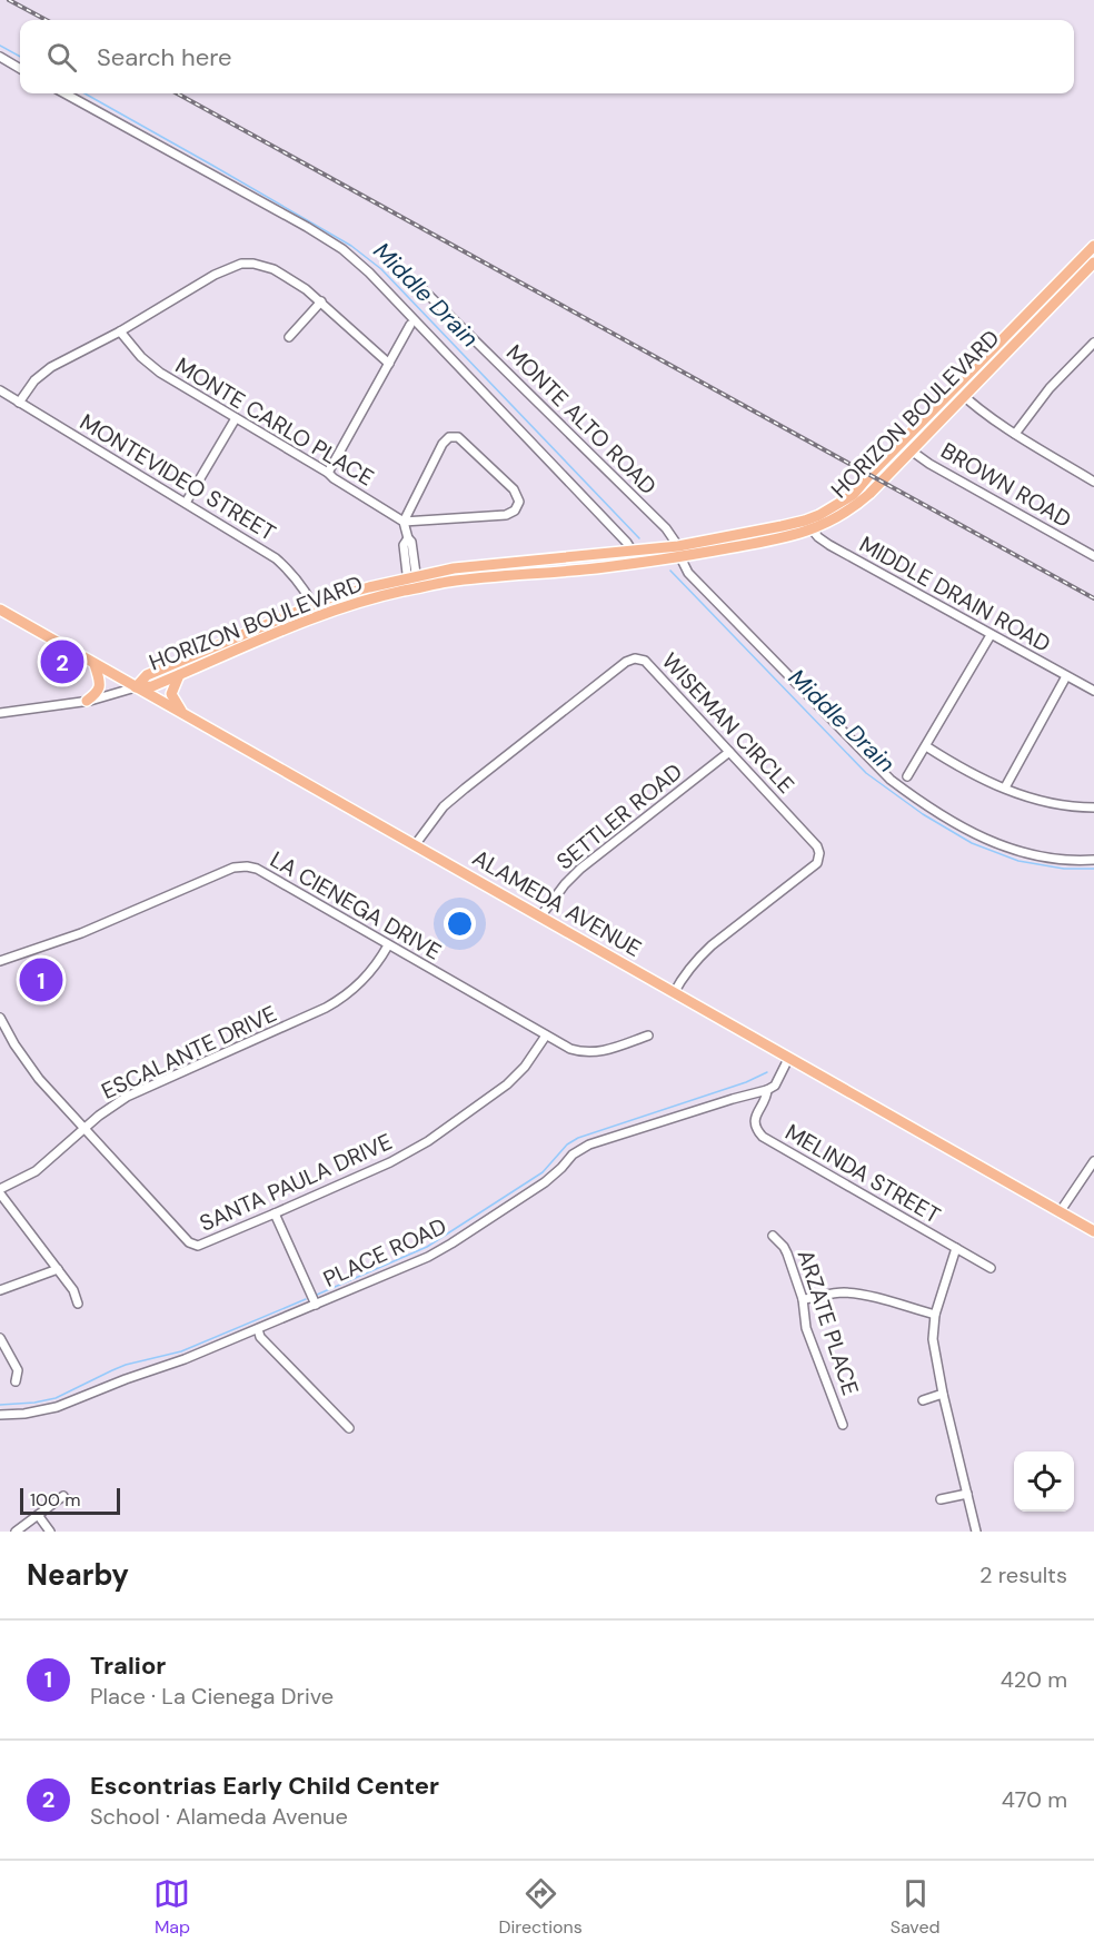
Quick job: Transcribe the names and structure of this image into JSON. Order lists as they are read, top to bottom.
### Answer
{
  "streets": {
    "main road": ["HORIZON BOULEVARD", "ALAMEDA AVENUE"],
    "street": [
      "MONTE ALTO ROAD",
      "MONTE CARLO PLACE",
      "MONTEVIDEO STREET",
      "BROWN ROAD",
      "MIDDLE DRAIN ROAD",
      "WISEMAN CIRCLE",
      "SETTLER ROAD",
      "LA CIENEGA DRIVE",
      "ESCALANTE DRIVE",
      "MELINDA STREET",
      "SANTA PAULA DRIVE",
      "PLACE ROAD",
      "ARZATE PLACE"
    ]
  },
  "crossings": [
    ["HORIZON BOULEVARD", "MONTE ALTO ROAD"],
    ["HORIZON BOULEVARD", "MONTEVIDEO STREET"],
    ["HORIZON BOULEVARD", "BROWN ROAD"],
    ["HORIZON BOULEVARD", "MIDDLE DRAIN ROAD"],
    ["HORIZON BOULEVARD", "ALAMEDA AVENUE"],
    ["WISEMAN CIRCLE", "SETTLER ROAD"],
    ["WISEMAN CIRCLE", "ALAMEDA AVENUE"],
    ["SETTLER ROAD", "ALAMEDA AVENUE"],
    ["LA CIENEGA DRIVE", "ESCALANTE DRIVE"],
    ["LA CIENEGA DRIVE", "SANTA PAULA DRIVE"],
    ["ESCALANTE DRIVE", "SANTA PAULA DRIVE"],
    ["MELINDA STREET", "PLACE ROAD"]
  ],
  "water": ["Middle Drain"],
  "scale_bar": "100 m",
  "page": {
    "search": "Search here",
    "pins": ["2", "1"],
    "scale": "100 m",
    "heading": ["Nearby", "2 results"],
    "list": [
      {
        "mark": "1",
        "name": "Tralior",
        "note": "Place · La Cienega Drive",
        "value": "420 m"
      },
      {
        "mark": "2",
        "name": "Escontrias Early Child Center",
        "note": "School · Alameda Avenue",
        "value": "470 m"
      }
    ],
    "nav": ["Map", "Directions", "Saved"]
  }
}
